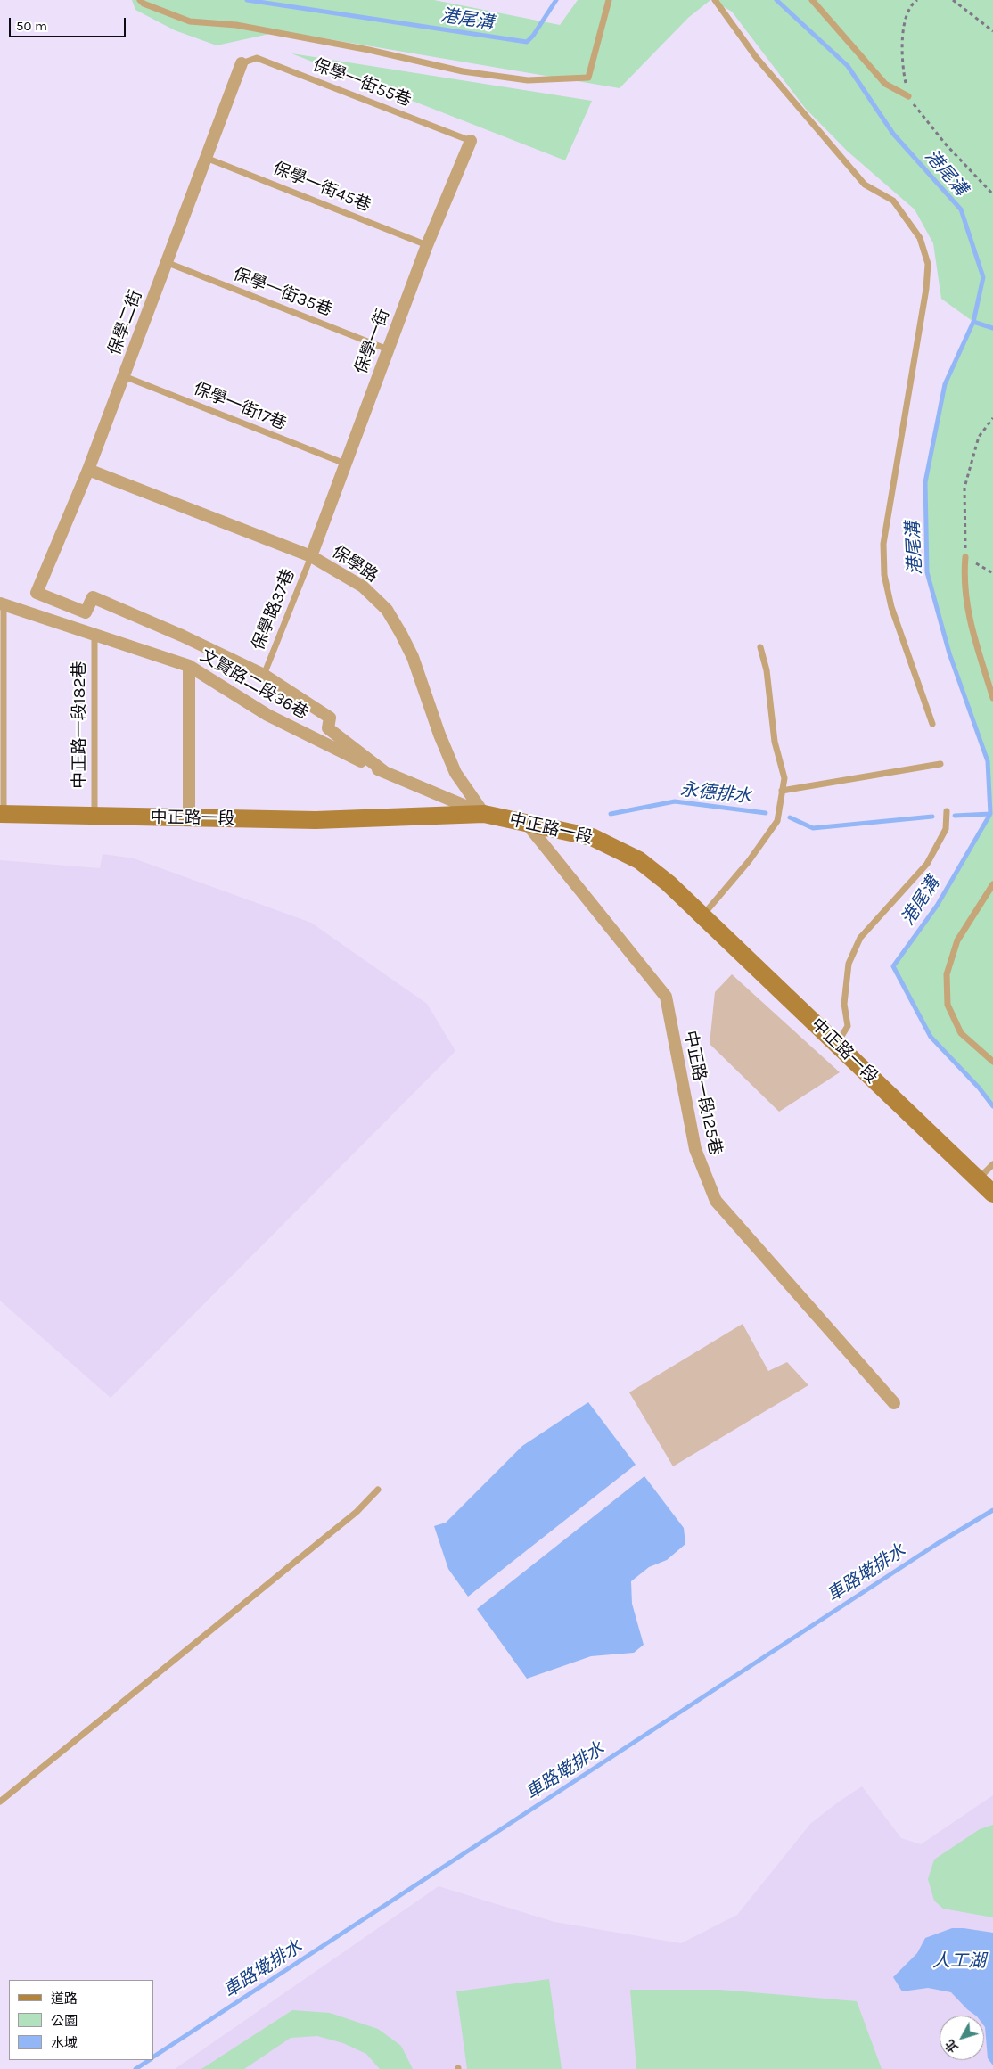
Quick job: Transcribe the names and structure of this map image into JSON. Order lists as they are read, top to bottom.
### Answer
{
  "streets": {
    "main road": ["中正路一段"],
    "street": [
      "保學二街",
      "保學一街",
      "保學路",
      "文賢路二段36巷",
      "中正路一段125巷"
    ],
    "lane": [
      "保學一街55巷",
      "保學一街45巷",
      "保學一街35巷",
      "保學一街17巷",
      "保學路37巷",
      "中正路一段182巷"
    ]
  },
  "crossings": [
    ["保學一街55巷", "保學二街"],
    ["保學一街55巷", "保學一街"],
    ["保學一街45巷", "保學二街"],
    ["保學一街45巷", "保學一街"],
    ["保學一街35巷", "保學二街"],
    ["保學一街35巷", "保學一街"],
    ["保學二街", "保學一街17巷"],
    ["保學二街", "保學路"],
    ["保學二街", "保學路37巷"],
    ["保學一街", "保學一街17巷"],
    ["保學一街", "保學路"],
    ["保學一街", "保學路37巷"],
    ["保學路", "保學路37巷"],
    ["保學路", "文賢路二段36巷"],
    ["保學路", "中正路一段"],
    ["文賢路二段36巷", "中正路一段182巷"],
    ["文賢路二段36巷", "中正路一段"],
    ["中正路一段182巷", "中正路一段"],
    ["中正路一段", "中正路一段125巷"]
  ],
  "water": [
    "港尾溝",
    "永德排水",
    "車路墘排水",
    "人工湖"
  ],
  "legend": ["道路", "公園", "水域"],
  "scale_bar": "50 m",
  "north": "bottom left"
}
